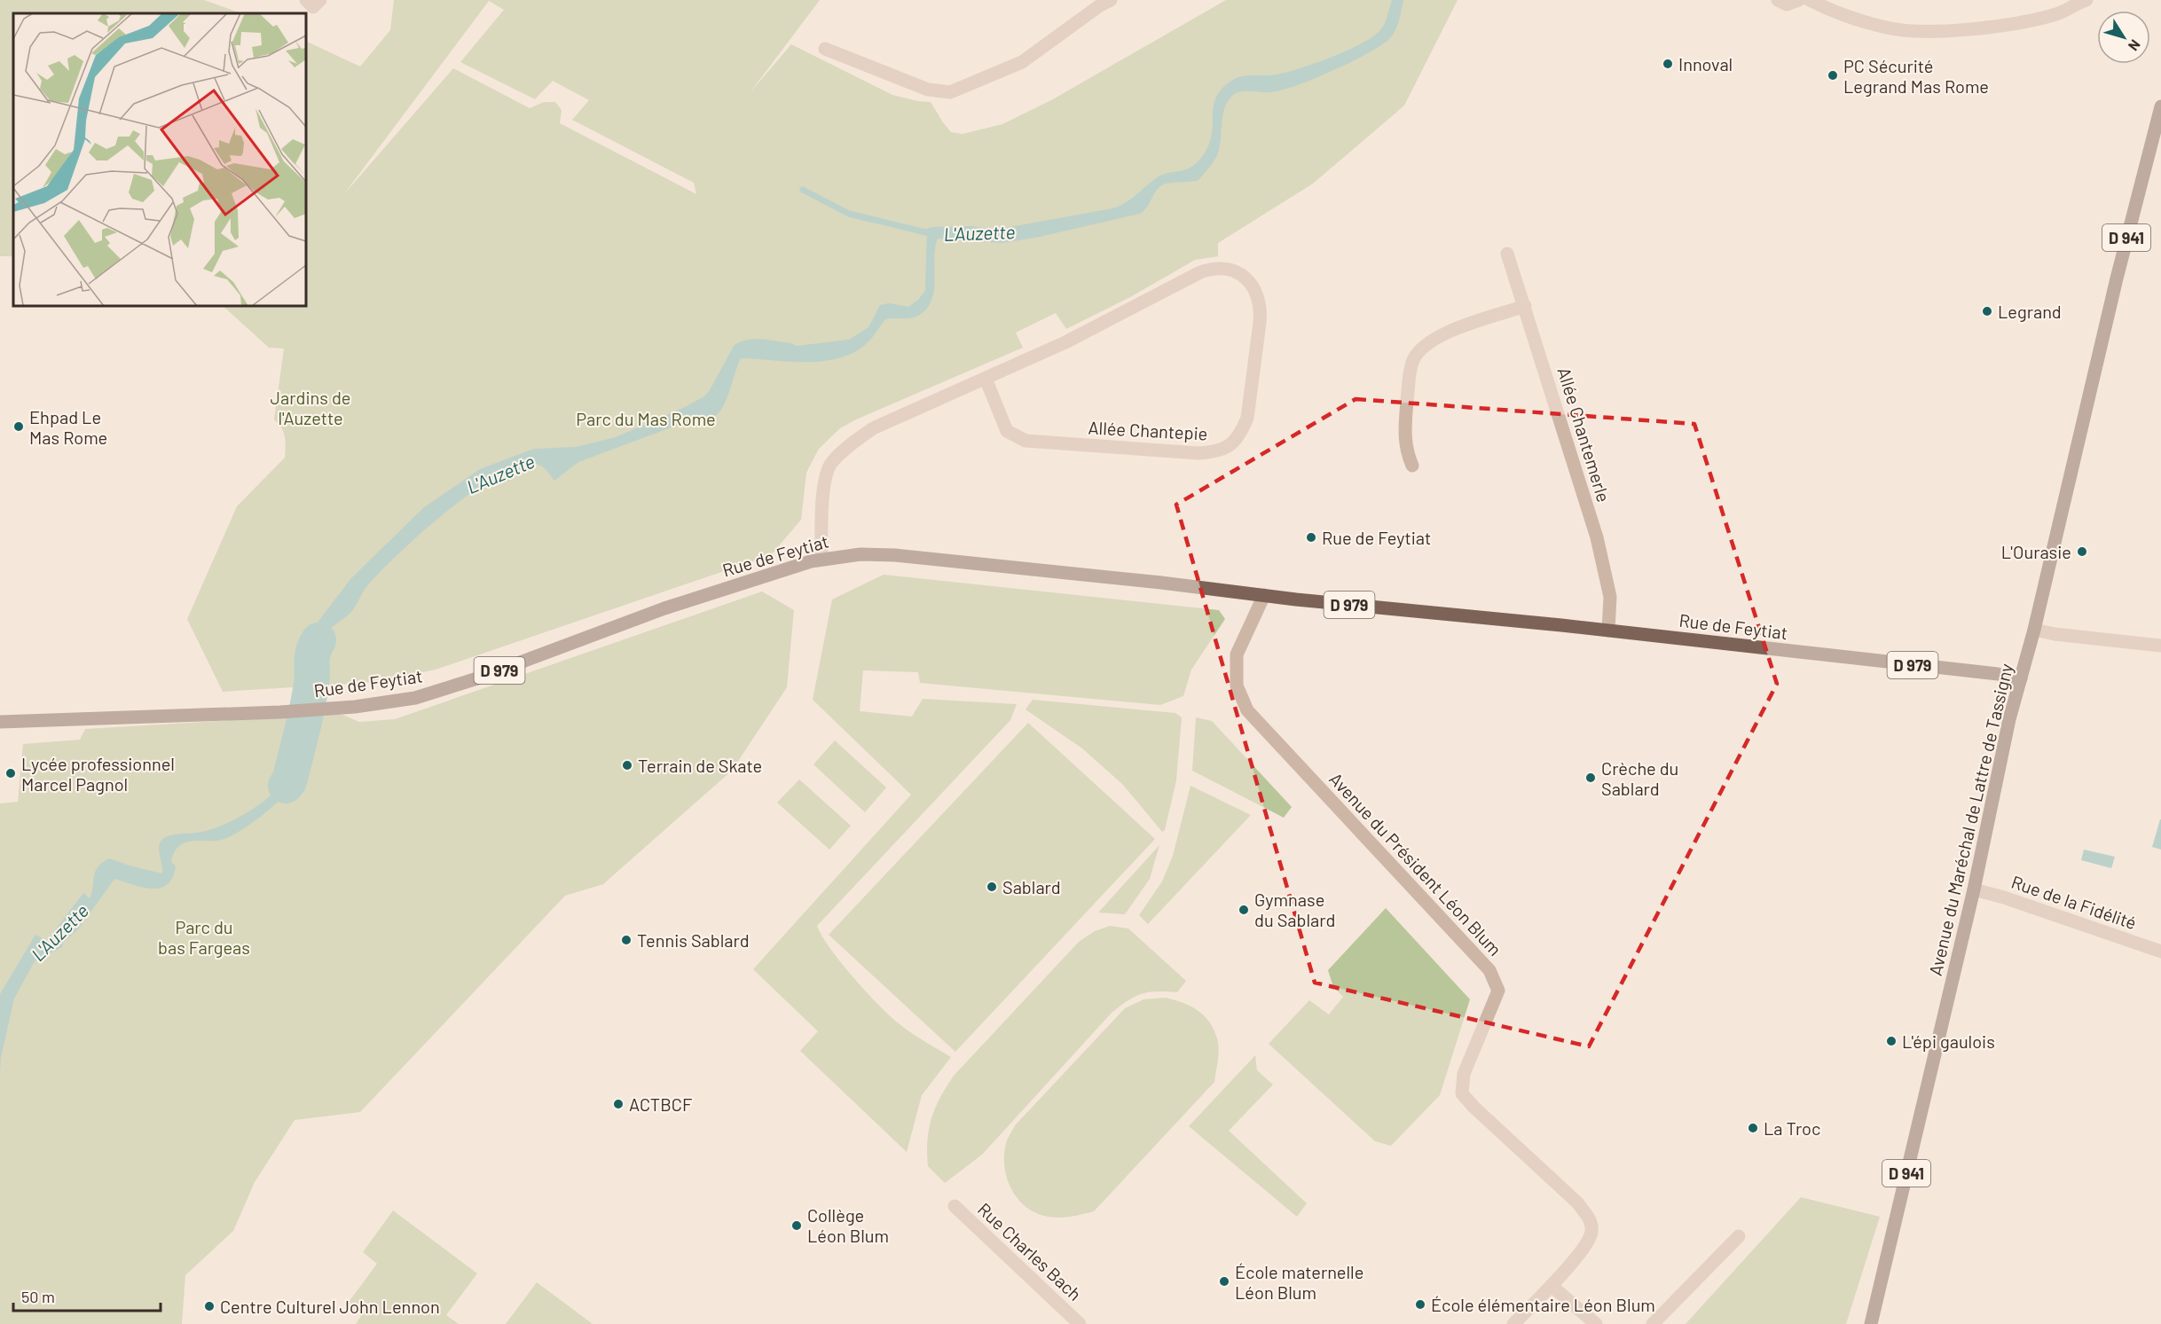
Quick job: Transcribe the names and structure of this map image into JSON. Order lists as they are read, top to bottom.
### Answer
{
  "streets": {
    "main road": [
      "D 941",
      "Rue de Feytiat",
      "D 979",
      "Avenue du Maréchal de Lattre de Tassigny"
    ],
    "street": [
      "Allée Chantepie",
      "Allée Chantemerle",
      "Avenue du Président Léon Blum",
      "Rue de la Fidélité",
      "Rue Charles Bach"
    ]
  },
  "crossings": [
    ["Allée Chantepie", "Rue de Feytiat"],
    ["Allée Chantemerle", "Rue de Feytiat"],
    ["Rue de Feytiat", "Avenue du Maréchal de Lattre de Tassigny"],
    ["Rue de Feytiat", "Avenue du Président Léon Blum"],
    ["Avenue du Maréchal de Lattre de Tassigny", "Rue de la Fidélité"]
  ],
  "water": ["L'Auzette"],
  "parks": ["Jardins de l'Auzette", "Parc du Mas Rome", "Parc du bas Fargeas"],
  "places": [
    "Innoval",
    "PC Sécurité Legrand Mas Rome",
    "Legrand",
    "Ehpad Le Mas Rome",
    "Rue de Feytiat",
    "L'Ourasie",
    "Terrain de Skate",
    "Lycée professionnel Marcel Pagnol",
    "Crèche du Sablard",
    "Sablard",
    "Gymnase du Sablard",
    "Tennis Sablard",
    "L'épi gaulois",
    "ACTBCF",
    "La Troc",
    "Collège Léon Blum",
    "École maternelle Léon Blum",
    "École élémentaire Léon Blum",
    "Centre Culturel John Lennon"
  ],
  "scale_bar": "50 m",
  "north": "bottom right"
}
